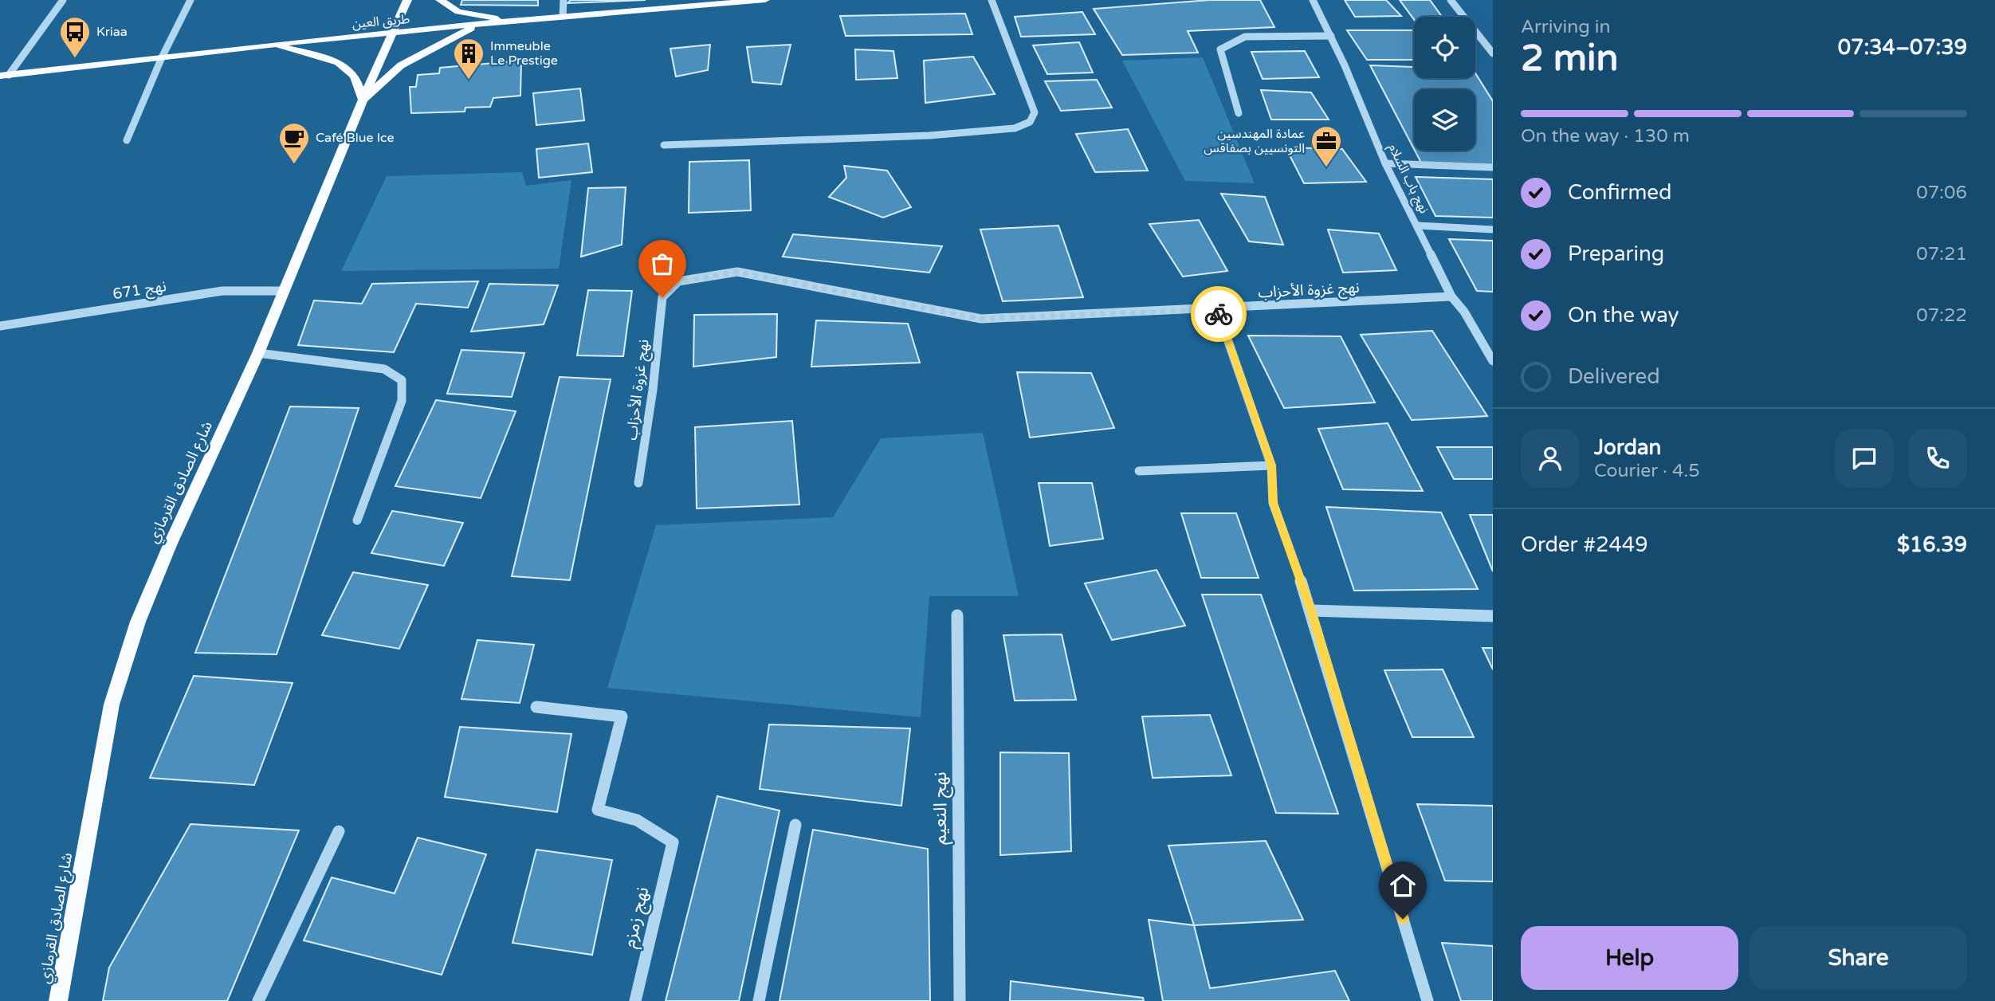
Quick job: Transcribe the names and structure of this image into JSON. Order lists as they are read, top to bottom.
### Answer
{
  "streets": {
    "main road": ["طريق العين", "شارع الصادق القرمازي"],
    "street": [
      "نهج باب السلام",
      "نهج 671",
      "نهج غزوة الأحزاب",
      "نهج النعيم",
      "نهج زمزم"
    ]
  },
  "crossings": [
    ["طريق العين", "شارع الصادق القرمازي"],
    ["نهج باب السلام", "نهج غزوة الأحزاب"],
    ["نهج 671", "شارع الصادق القرمازي"]
  ],
  "places": {
    "bus stop": ["Kriaa"],
    "building": ["Immeuble Le Prestige"],
    "cafe": ["Café Blue Ice"],
    "office": ["عمادة المهندسين التونسيين بصفاقس"]
  },
  "page": {
    "heading": ["2 min", "Arriving in", "07:34–07:39"],
    "panel": [
      "Jordan",
      "Courier · 4.5",
      "Order #2449",
      "$16.39"
    ],
    "bar": "On the way · 130 m",
    "list": [
      ["Confirmed", "07:06"],
      ["Preparing", "07:21"],
      ["On the way", "07:22"],
      "Delivered"
    ],
    "buttons": ["Help", "Share"]
  }
}
